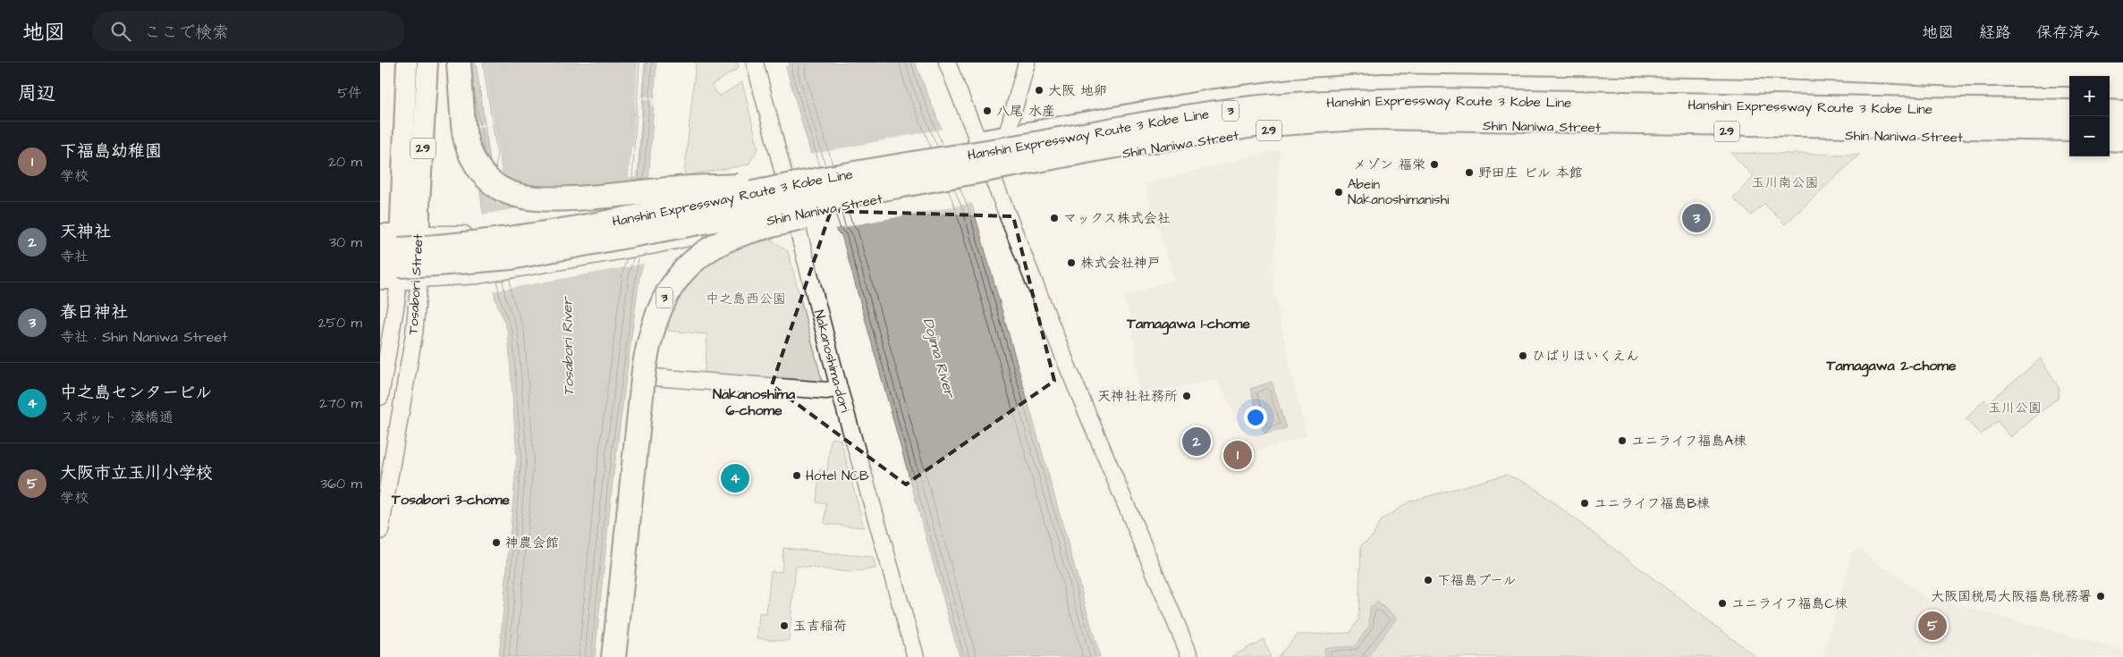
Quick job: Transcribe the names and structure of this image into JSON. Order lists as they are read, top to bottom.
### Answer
{
  "streets": {
    "highway": ["Hanshin Expressway Route 3 Kobe Line", "3"],
    "main road": ["Shin Naniwa Street", "29", "Tosabori Street"],
    "street": ["Nakanoshima-dori"]
  },
  "crossings": [
    ["Hanshin Expressway Route 3 Kobe Line", "3"],
    ["Hanshin Expressway Route 3 Kobe Line", "Shin Naniwa Street"],
    ["Hanshin Expressway Route 3 Kobe Line", "Nakanoshima-dori"],
    ["3", "Shin Naniwa Street"],
    ["3", "Nakanoshima-dori"],
    ["Shin Naniwa Street", "Tosabori Street"],
    ["Shin Naniwa Street", "Nakanoshima-dori"]
  ],
  "districts": [
    "Tamagawa 1-chome",
    "Tamagawa 2-chome",
    "Nakanoshima 6-chome",
    "Tosabori 3-chome"
  ],
  "water": ["Tosabori River", "Dojima River"],
  "parks": ["玉川南公園", "中之島西公園", "玉川公園"],
  "places": [
    "大阪 地卵",
    "八尾 水産",
    "メゾン 福栄",
    "野田庄 ビル 本館",
    "Abein Nakanoshimanishi",
    "マックス株式会社",
    "株式会社神戸",
    "ひばりほいくえん",
    "天神社社務所",
    "ユニライフ福島A棟",
    "Hotel NCB",
    "ユニライフ福島B棟",
    "神農会館",
    "下福島プール",
    "大阪国税局大阪福島税務署",
    "ユニライフ福島C棟",
    "玉吉稲荷"
  ],
  "page": {
    "header": "地図",
    "search": "ここで検索",
    "nav": ["地図", "経路", "保存済み"],
    "heading": ["周辺", "5件"],
    "map_buttons": ["+", "−"],
    "list": [
      {
        "mark": "1",
        "name": "下福島幼稚園",
        "note": "学校",
        "value": "20 m"
      },
      {
        "mark": "2",
        "name": "天神社",
        "note": "寺社",
        "value": "30 m"
      },
      {
        "mark": "3",
        "name": "春日神社",
        "note": "寺社 · Shin Naniwa Street",
        "value": "250 m"
      },
      {
        "mark": "4",
        "name": "中之島センタービル",
        "note": "スポット · 湊橋通",
        "value": "270 m"
      },
      {
        "mark": "5",
        "name": "大阪市立玉川小学校",
        "note": "学校",
        "value": "360 m"
      }
    ],
    "pins": [
      "3",
      "2",
      "1",
      "4",
      "5"
    ]
  }
}
